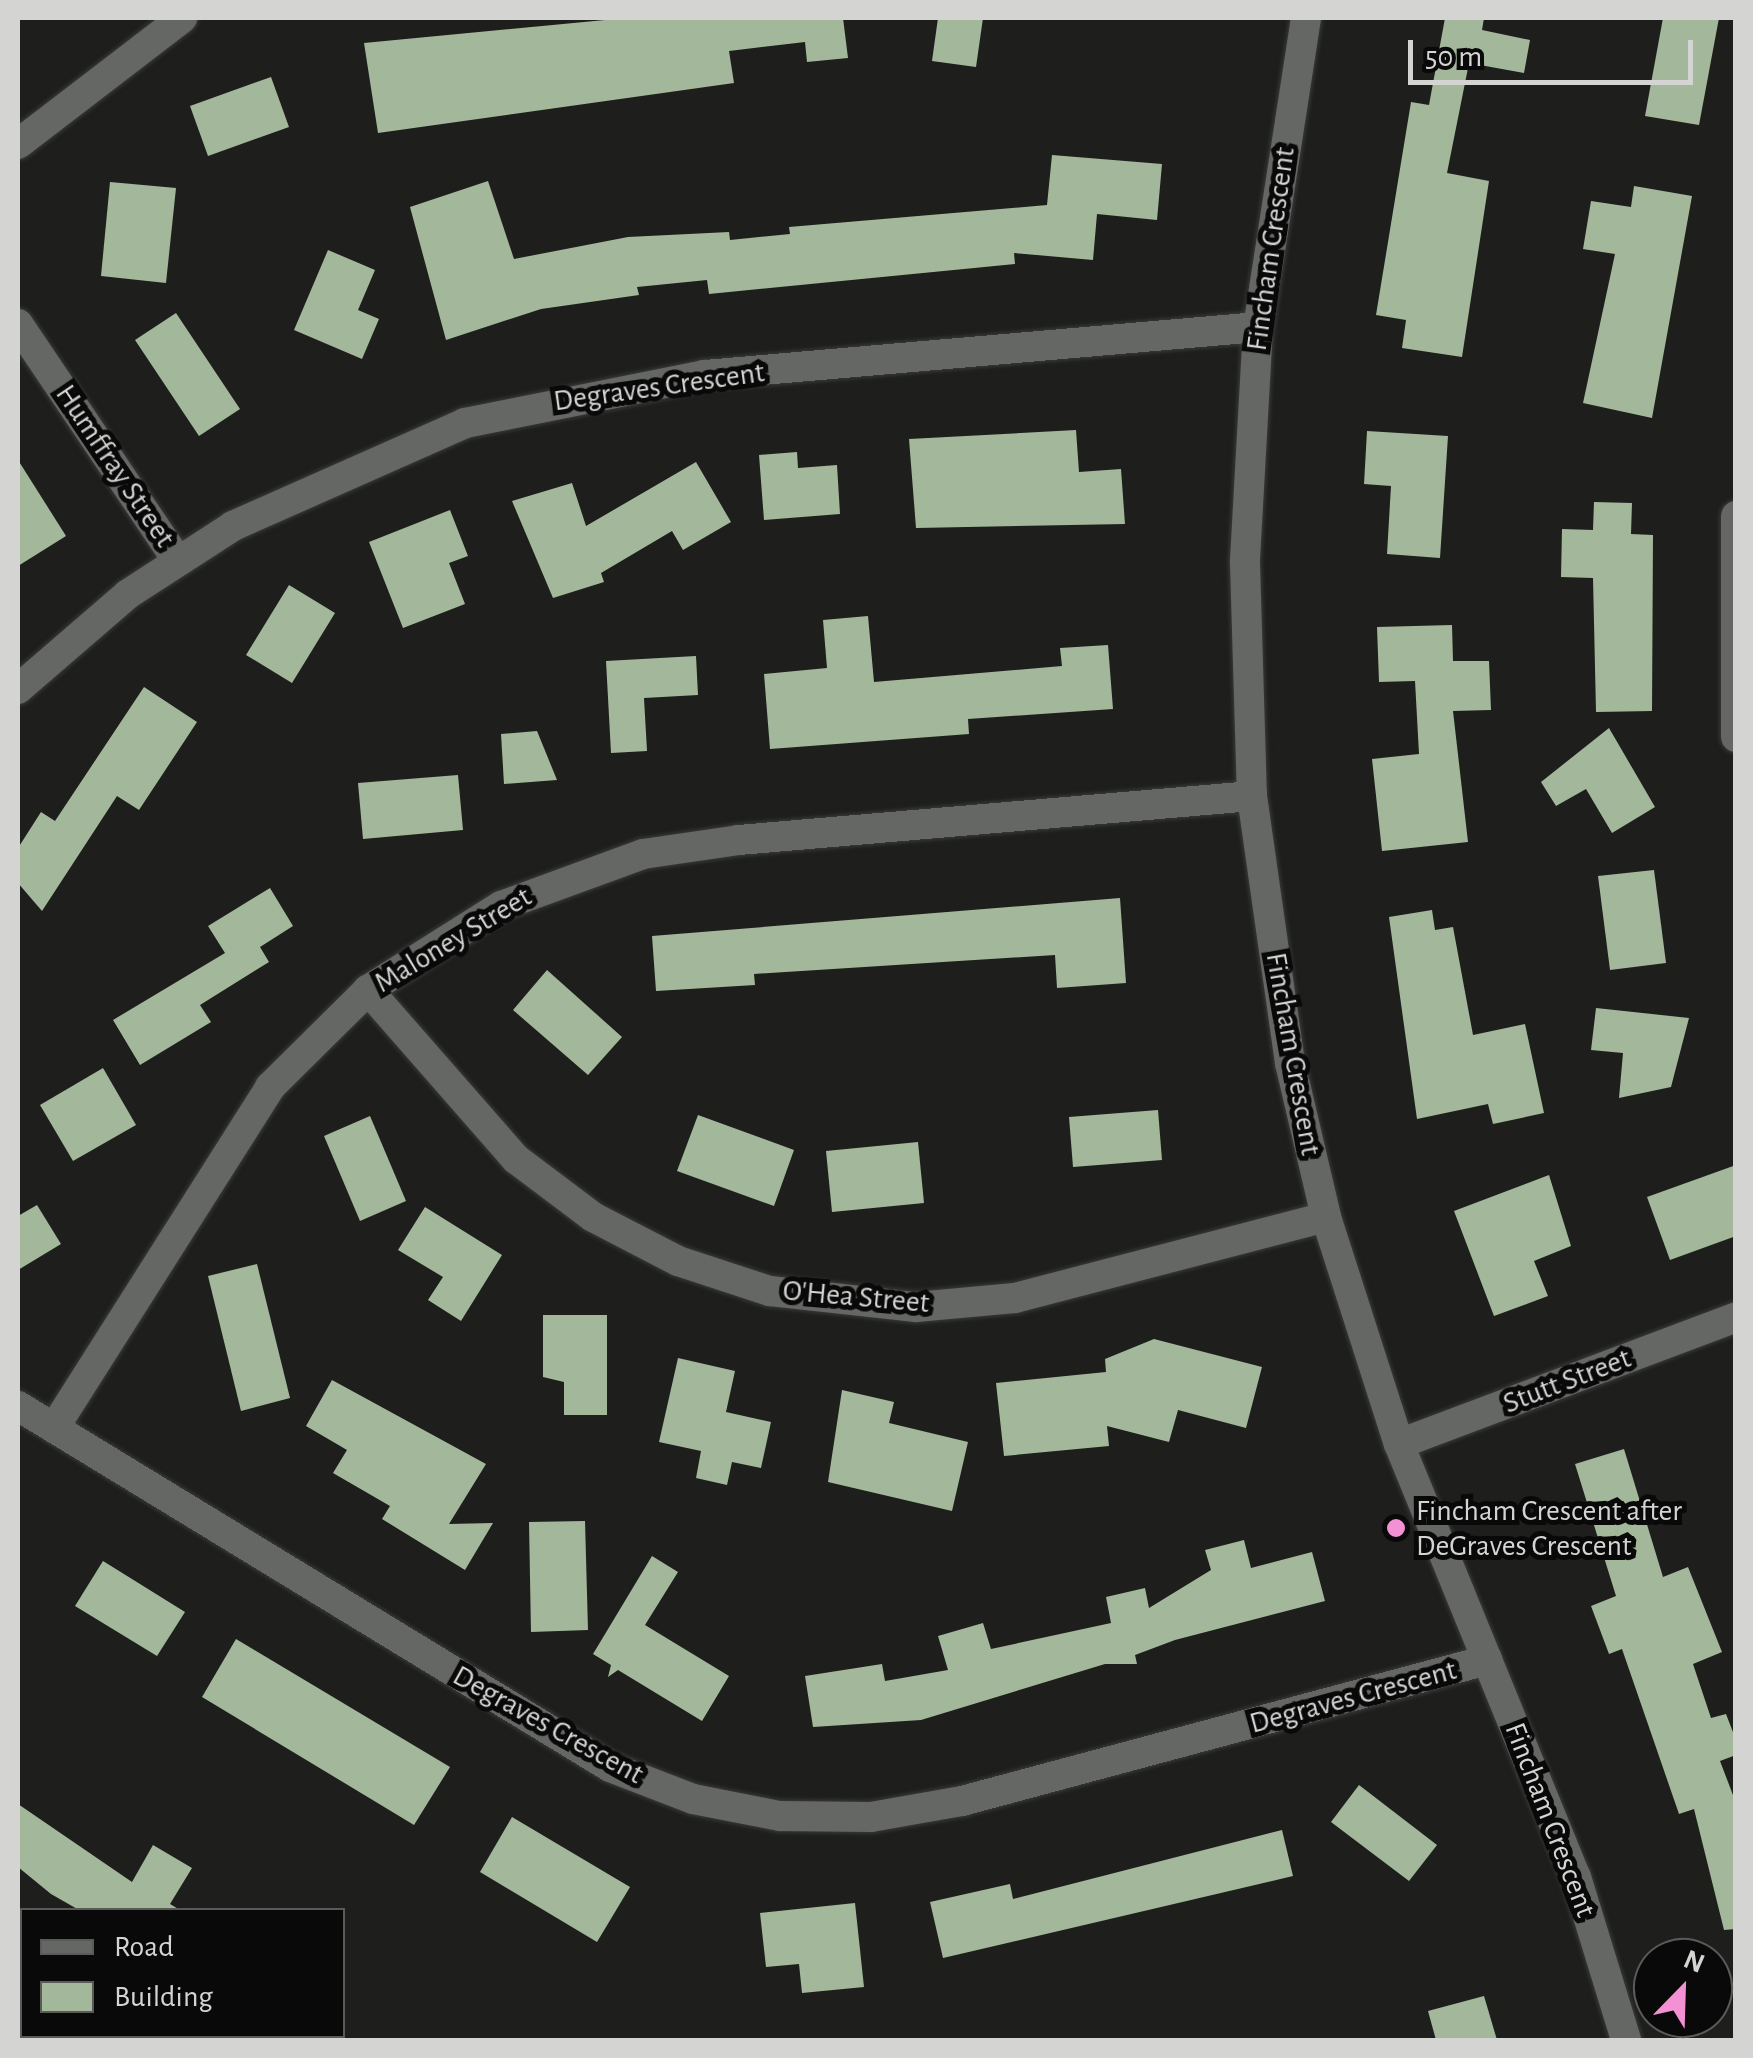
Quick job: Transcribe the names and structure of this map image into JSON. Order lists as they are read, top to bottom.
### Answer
{
  "streets": {
    "street": [
      "Fincham Crescent",
      "Degraves Crescent",
      "Humffray Street",
      "Maloney Street",
      "O'Hea Street",
      "Stutt Street"
    ]
  },
  "crossings": [
    ["Fincham Crescent", "Degraves Crescent"],
    ["Fincham Crescent", "Maloney Street"],
    ["Fincham Crescent", "O'Hea Street"],
    ["Fincham Crescent", "Stutt Street"],
    ["Degraves Crescent", "Humffray Street"],
    ["Degraves Crescent", "Maloney Street"],
    ["Maloney Street", "O'Hea Street"]
  ],
  "places": ["Fincham Crescent after DeGraves Crescent"],
  "legend": ["Road", "Building"],
  "scale_bar": "50 m",
  "north": "top right"
}
